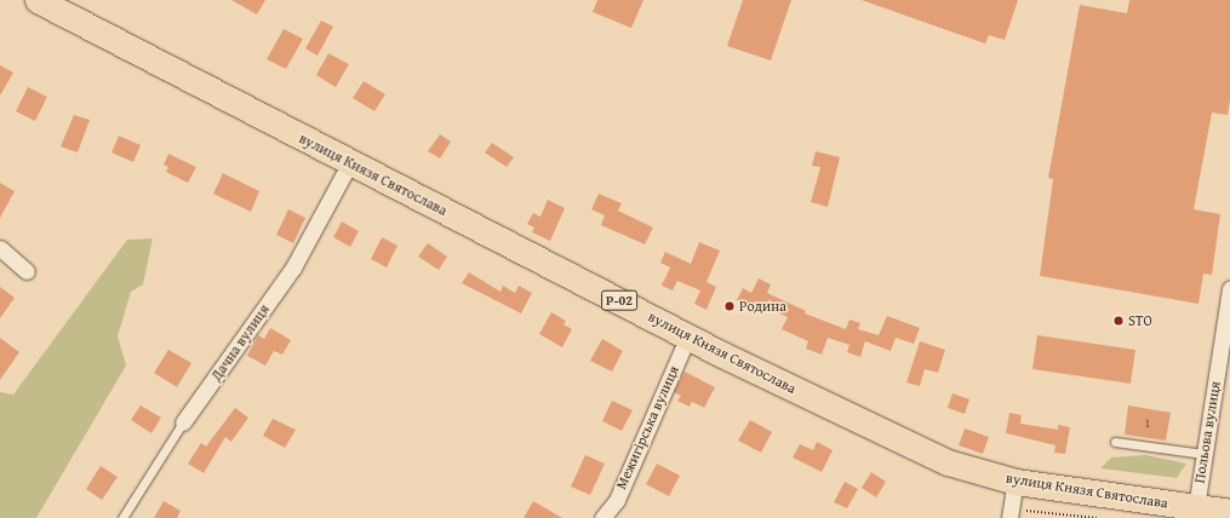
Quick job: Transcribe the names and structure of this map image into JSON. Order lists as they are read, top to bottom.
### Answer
{
  "streets": {
    "main road": ["вулиця Князя Святослава", "Р-02"],
    "street": ["Дачна вулиця", "Межигірська вулиця", "Польова вулиця"]
  },
  "crossings": [
    ["вулиця Князя Святослава", "Дачна вулиця"],
    ["вулиця Князя Святослава", "Межигірська вулиця"],
    ["вулиця Князя Святослава", "Польова вулиця"]
  ],
  "places": ["Родина", "STO"],
  "house_numbers": ["1"]
}
